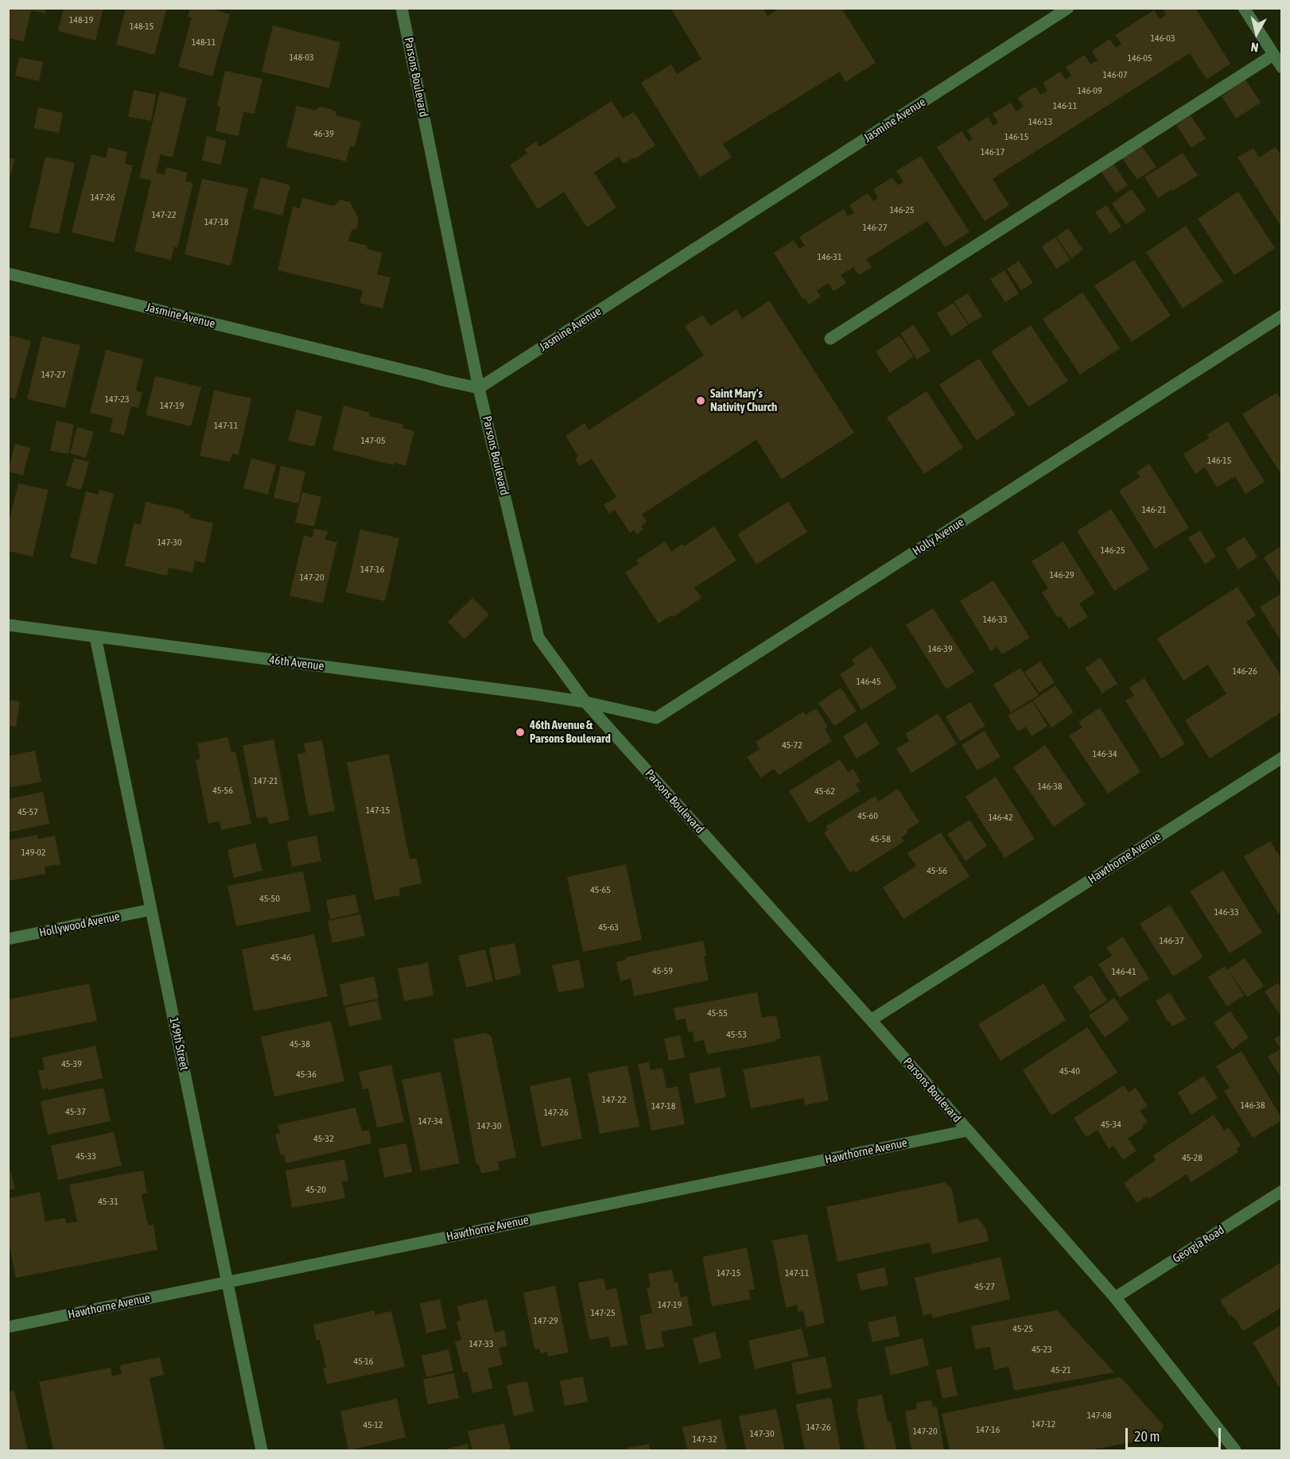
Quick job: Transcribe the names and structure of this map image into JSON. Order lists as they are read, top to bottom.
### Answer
{
  "streets": {
    "street": [
      "Parsons Boulevard",
      "Jasmine Avenue",
      "Holly Avenue",
      "46th Avenue",
      "Hawthorne Avenue",
      "Hollywood Avenue",
      "149th Street",
      "Georgia Road"
    ]
  },
  "crossings": [
    ["Parsons Boulevard", "Jasmine Avenue"],
    ["Parsons Boulevard", "Holly Avenue"],
    ["Parsons Boulevard", "46th Avenue"],
    ["Parsons Boulevard", "Hawthorne Avenue"],
    ["Parsons Boulevard", "Georgia Road"],
    ["Holly Avenue", "46th Avenue"],
    ["46th Avenue", "149th Street"],
    ["Hawthorne Avenue", "149th Street"],
    ["Hollywood Avenue", "149th Street"]
  ],
  "places": ["Saint Mary's Nativity Church", "46th Avenue & Parsons Boulevard"],
  "house_numbers": [
    "148-19",
    "148-15",
    "146-03",
    "148-11",
    "148-03",
    "146-05",
    "146-07",
    "146-09",
    "146-11",
    "146-13",
    "46-39",
    "146-15",
    "146-17",
    "147-26",
    "146-25",
    "147-22",
    "147-18",
    "146-27",
    "146-31",
    "147-27",
    "147-23",
    "147-19",
    "147-11",
    "147-05",
    "146-15",
    "146-21",
    "147-30",
    "146-25",
    "147-16",
    "146-29",
    "147-20",
    "146-33",
    "146-39",
    "146-26",
    "146-45",
    "45-72",
    "146-34",
    "147-21",
    "146-38",
    "45-56",
    "45-62",
    "147-15",
    "45-57",
    "45-60",
    "146-42",
    "45-58",
    "149-02",
    "45-56",
    "45-65",
    "45-50",
    "146-33",
    "45-63",
    "146-37",
    "45-46",
    "45-59",
    "146-41",
    "45-55",
    "45-53",
    "45-38",
    "45-39",
    "45-40",
    "45-36",
    "147-22",
    "146-38",
    "147-18",
    "45-37",
    "147-26",
    "147-34",
    "45-34",
    "147-30",
    "45-32",
    "45-33",
    "45-28",
    "45-20",
    "45-31",
    "147-15",
    "147-11",
    "45-27",
    "147-19",
    "147-25",
    "147-29",
    "45-25",
    "147-33",
    "45-23",
    "45-16",
    "45-21",
    "147-08",
    "147-12",
    "45-12",
    "147-26",
    "147-16",
    "147-20",
    "147-30",
    "147-32"
  ],
  "scale_bar": "20 m",
  "north": "bottom"
}
